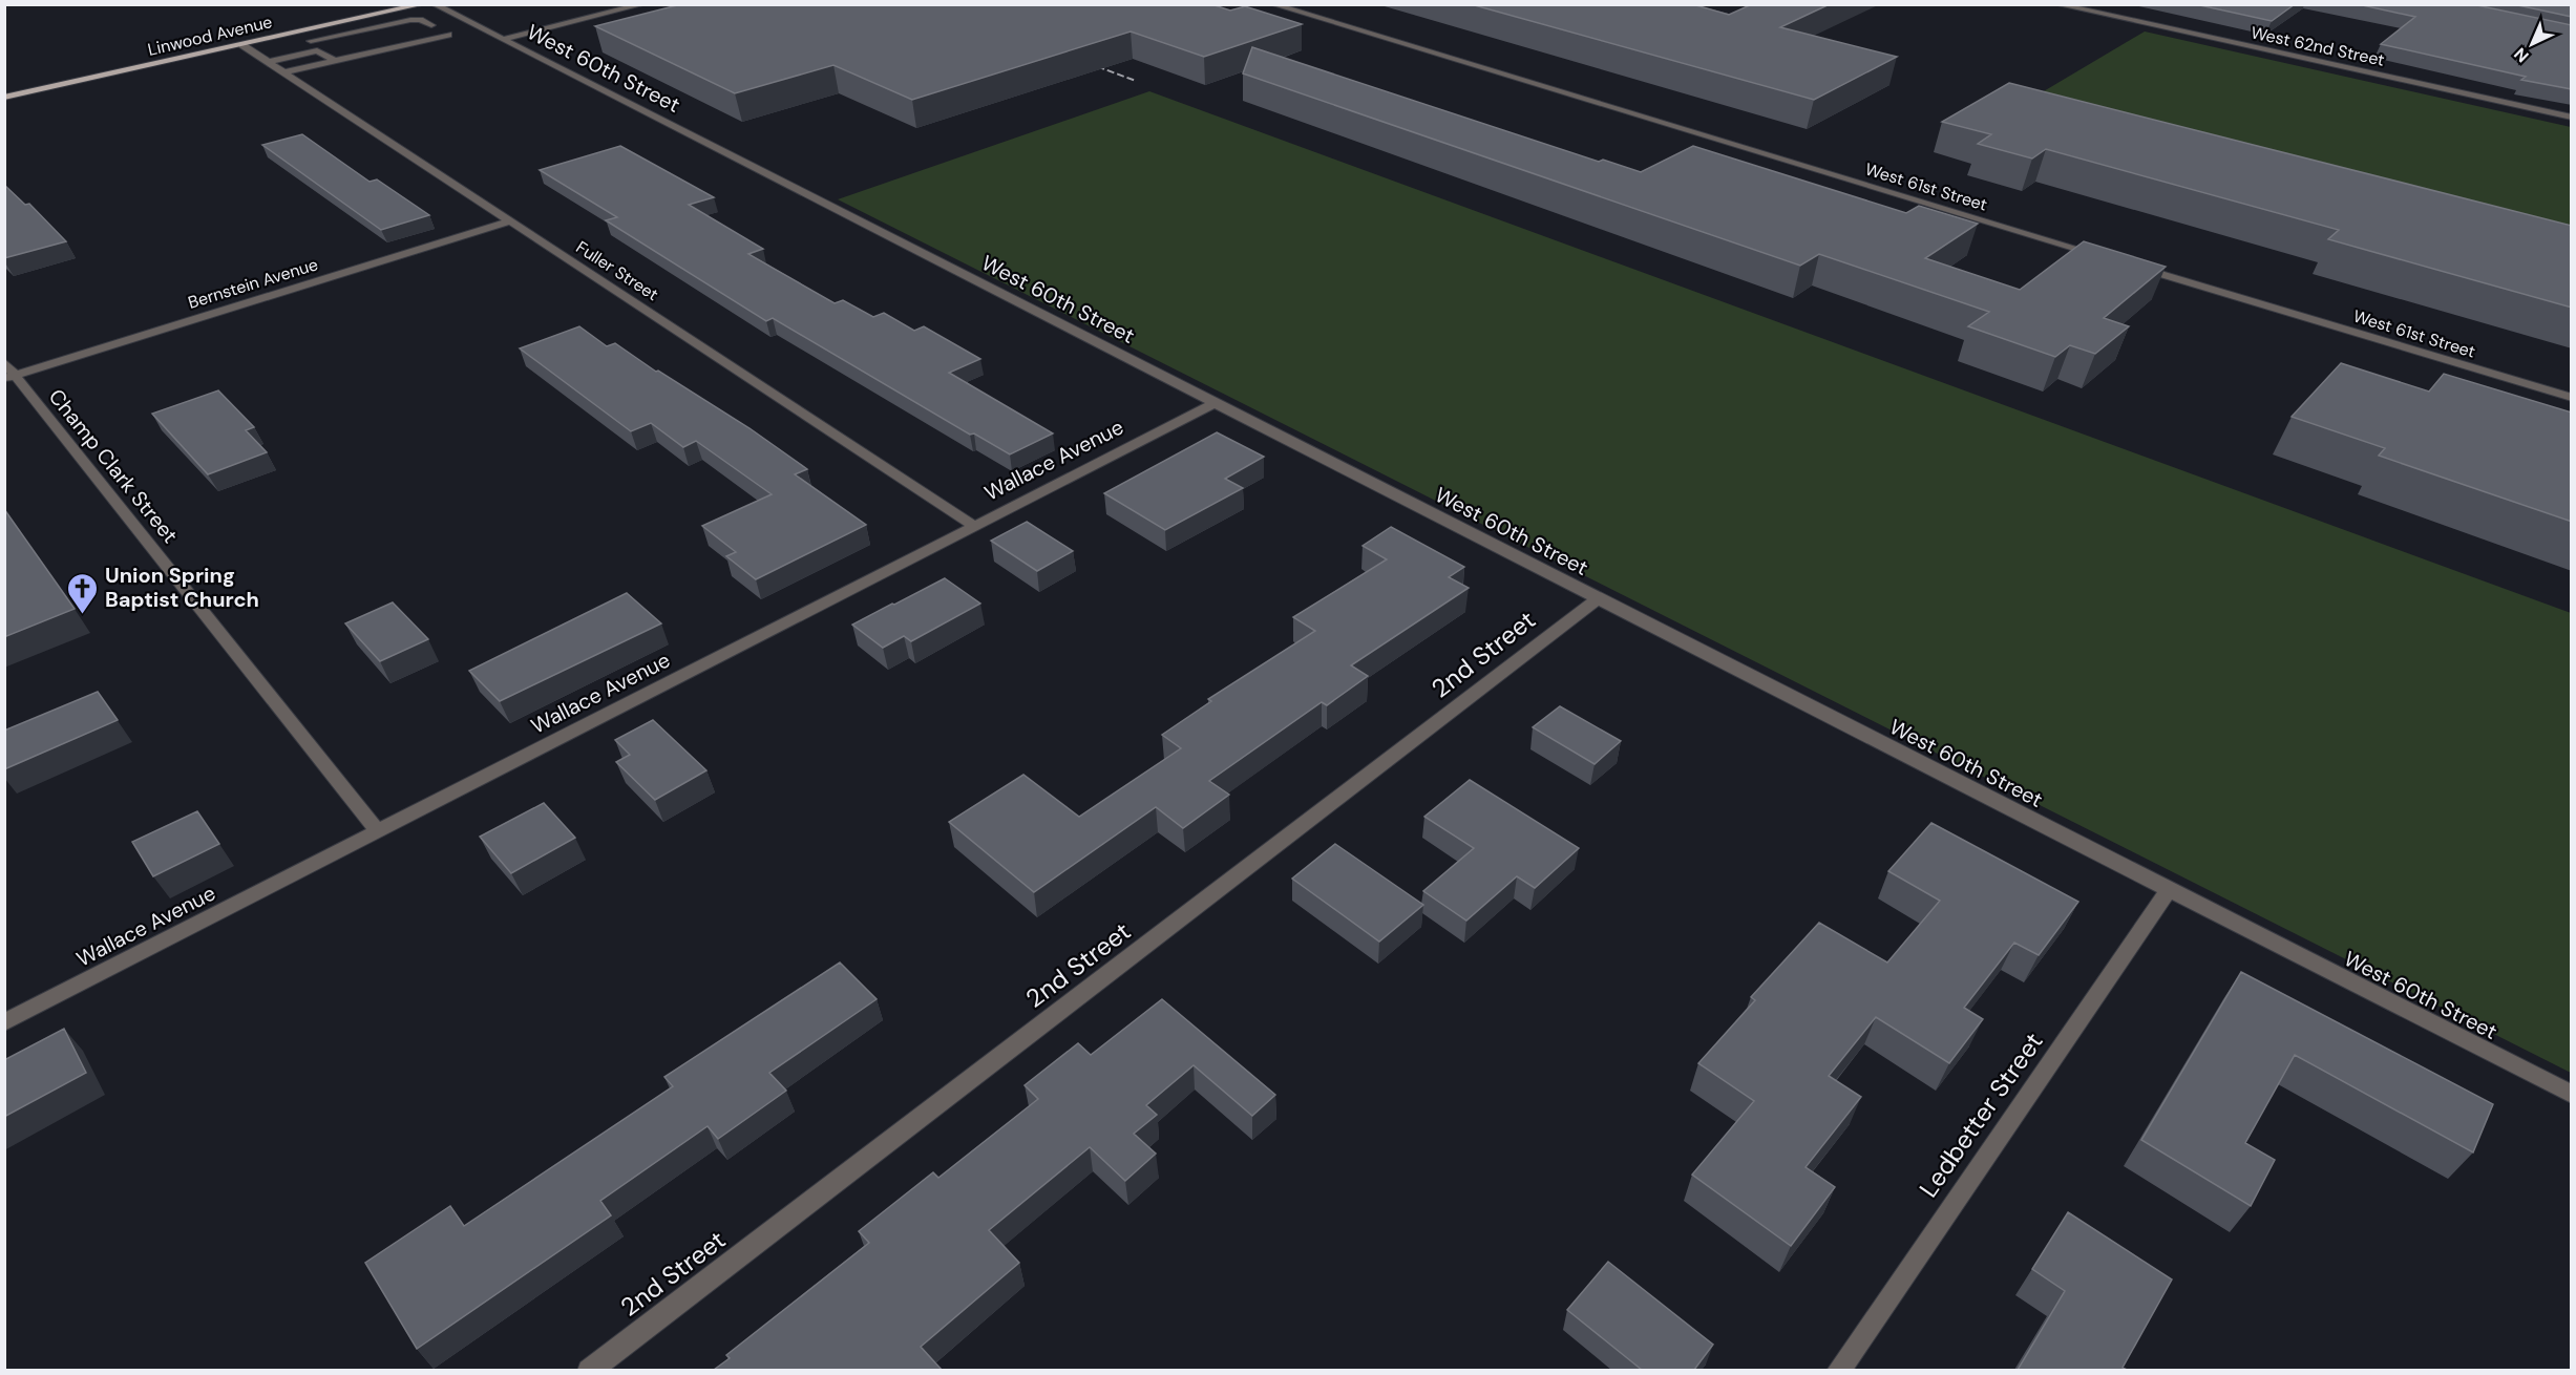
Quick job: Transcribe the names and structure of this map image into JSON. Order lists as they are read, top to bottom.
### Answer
{
  "streets": {
    "main road": ["Linwood Avenue"],
    "street": [
      "West 62nd Street",
      "West 60th Street",
      "West 61st Street",
      "Fuller Street",
      "Bernstein Avenue",
      "Wallace Avenue",
      "Champ Clark Street",
      "2nd Street",
      "Ledbetter Street"
    ]
  },
  "crossings": [
    ["Linwood Avenue", "Fuller Street"],
    ["West 60th Street", "Wallace Avenue"],
    ["West 60th Street", "2nd Street"],
    ["West 60th Street", "Ledbetter Street"],
    ["Fuller Street", "Bernstein Avenue"],
    ["Fuller Street", "Wallace Avenue"],
    ["Bernstein Avenue", "Champ Clark Street"],
    ["Wallace Avenue", "Champ Clark Street"]
  ],
  "places": {
    "church": ["Union Spring Baptist Church"]
  },
  "north": "bottom left"
}
